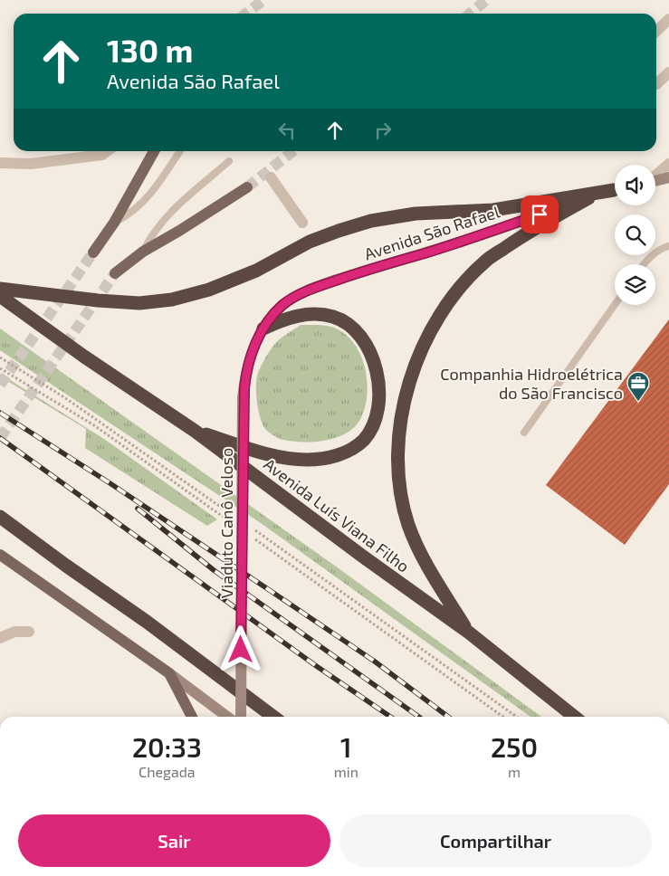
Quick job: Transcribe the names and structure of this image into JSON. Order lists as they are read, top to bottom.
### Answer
{
  "streets": {
    "highway": ["Avenida Luís Viana Filho"],
    "main road": ["Avenida São Rafael", "Viaduto Canô Veloso"]
  },
  "crossings": [
    ["Avenida São Rafael", "Viaduto Canô Veloso"]
  ],
  "places": {
    "office": ["Companhia Hidroelétrica do São Francisco"]
  },
  "page": {
    "turn": ["130 m", "Avenida São Rafael"],
    "eta": [
      "20:33",
      "Chegada",
      "1",
      "min",
      "250",
      "m"
    ],
    "buttons": ["Sair", "Compartilhar"]
  }
}
